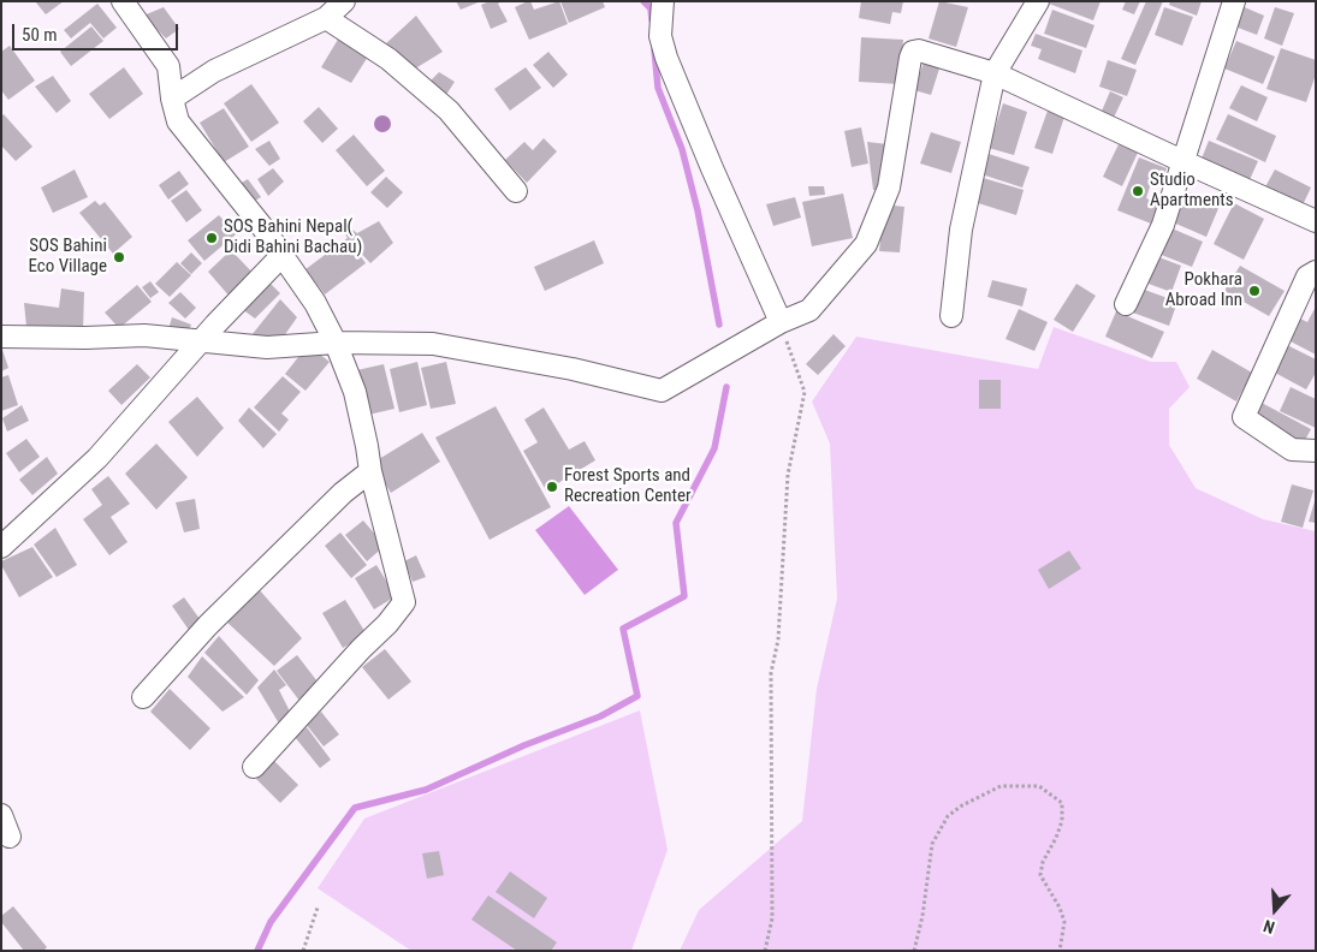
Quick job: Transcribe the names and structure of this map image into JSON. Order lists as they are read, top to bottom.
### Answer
{
  "places": [
    "Studio Apartments",
    "SOS Bahini Nepal( Didi Bahini Bachau)",
    "SOS Bahini Eco Village",
    "Pokhara Abroad Inn",
    "Forest Sports and Recreation Center"
  ],
  "scale_bar": "50 m",
  "north": "bottom"
}
